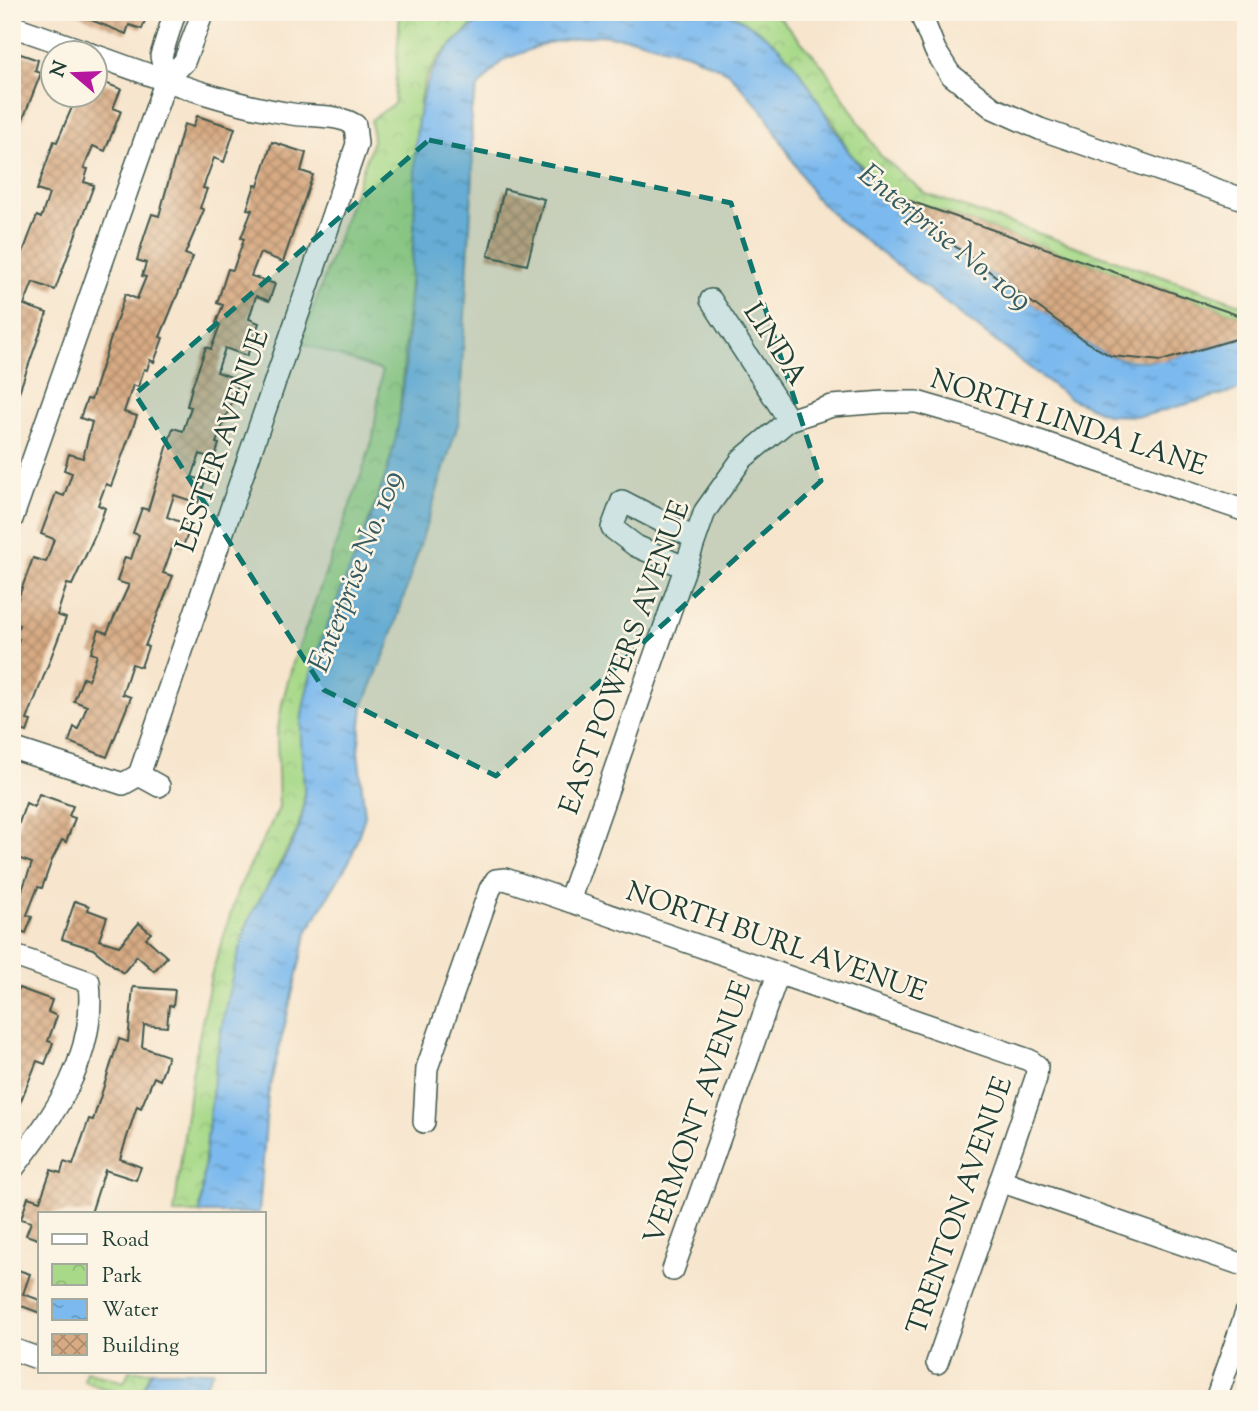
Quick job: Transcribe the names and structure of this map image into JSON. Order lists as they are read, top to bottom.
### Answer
{
  "streets": {
    "street": [
      "LINDA",
      "NORTH LINDA LANE",
      "LESTER AVENUE",
      "EAST POWERS AVENUE",
      "NORTH BURL AVENUE",
      "VERMONT AVENUE",
      "TRENTON AVENUE"
    ]
  },
  "crossings": [
    ["LINDA", "NORTH LINDA LANE"],
    ["LINDA", "EAST POWERS AVENUE"],
    ["NORTH LINDA LANE", "EAST POWERS AVENUE"],
    ["EAST POWERS AVENUE", "NORTH BURL AVENUE"],
    ["NORTH BURL AVENUE", "VERMONT AVENUE"],
    ["NORTH BURL AVENUE", "TRENTON AVENUE"]
  ],
  "water": ["Enterprise No. 109"],
  "legend": [
    "Road",
    "Park",
    "Water",
    "Building"
  ],
  "north": "left"
}
